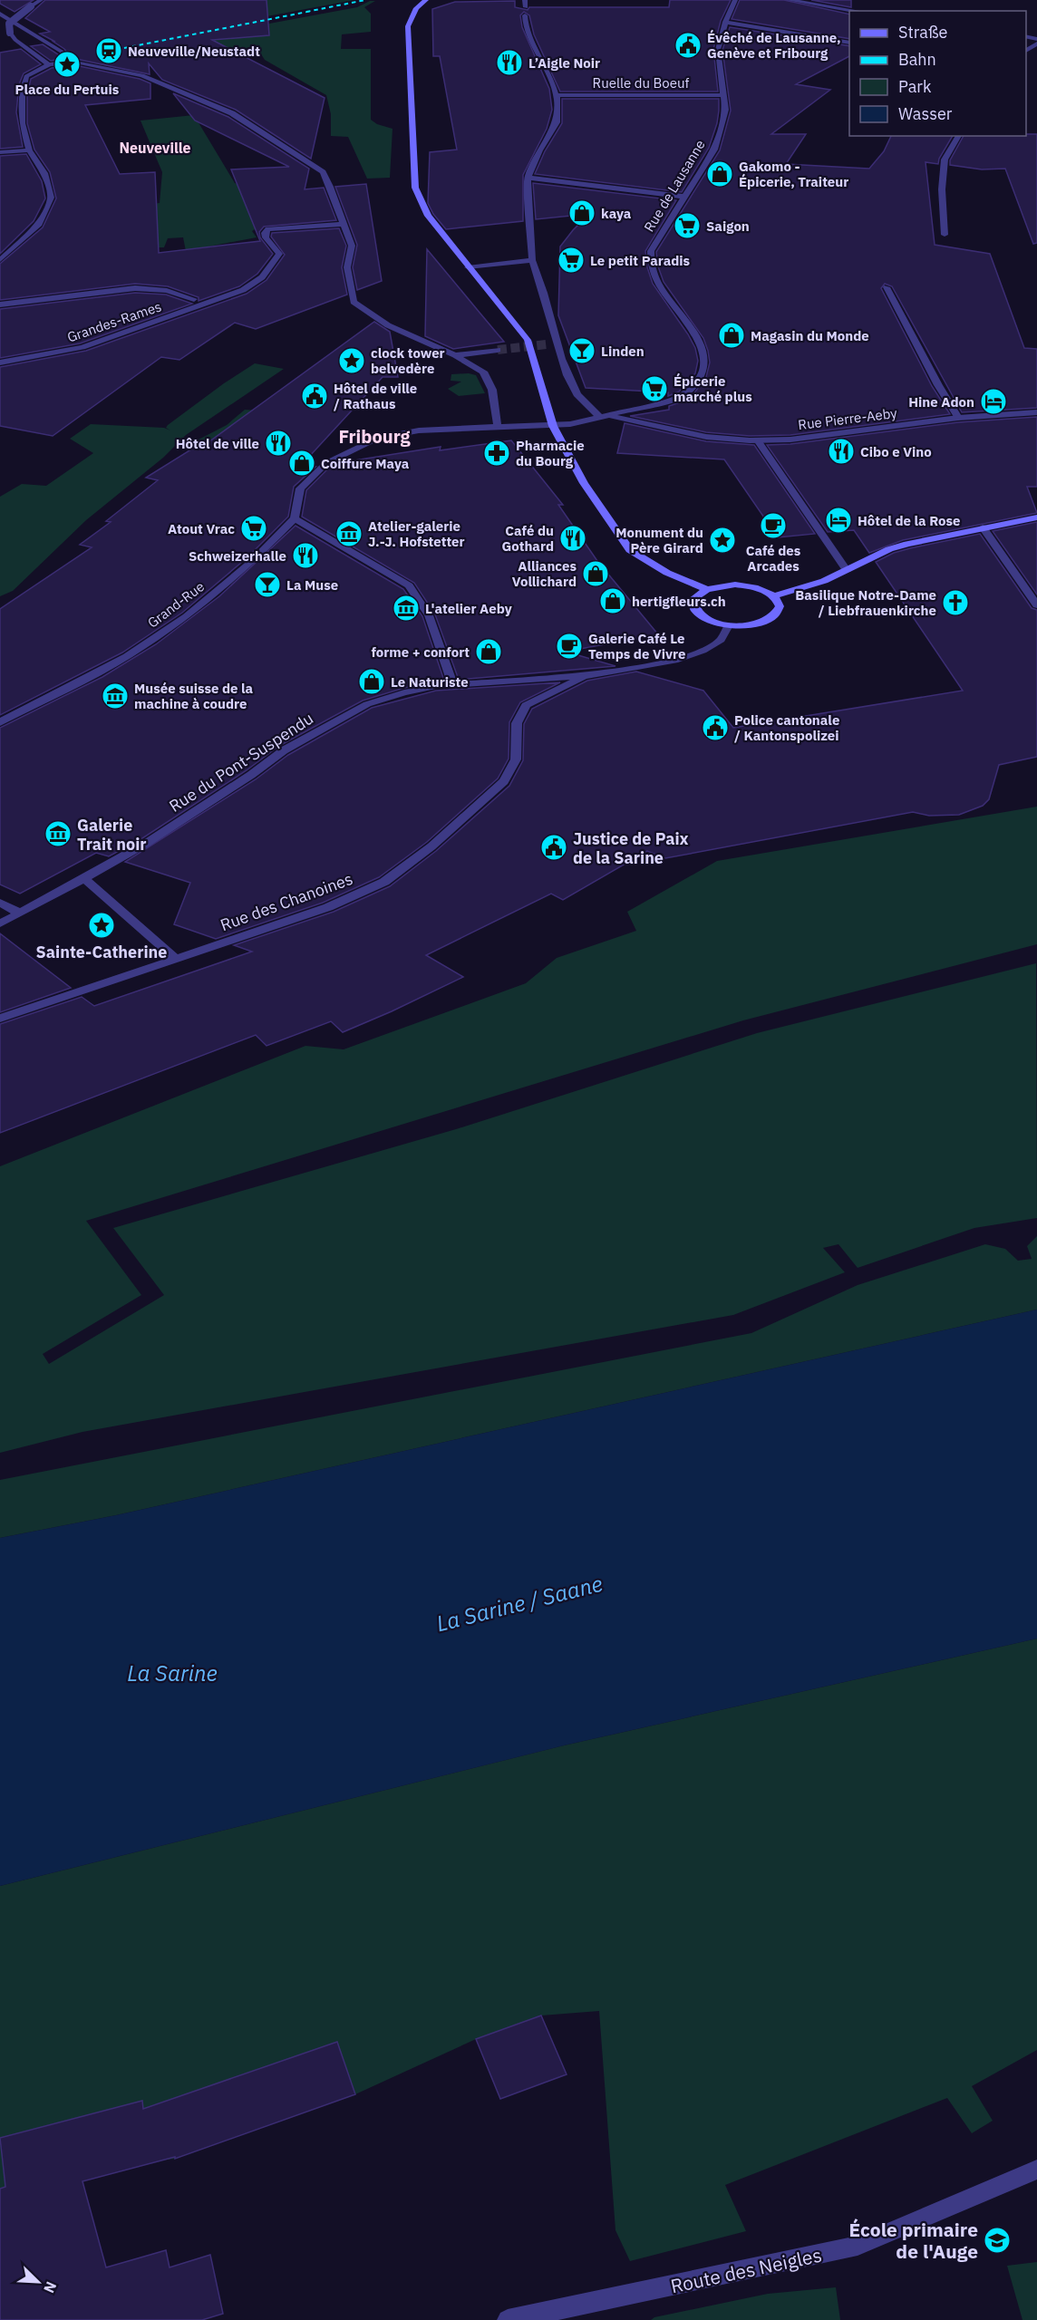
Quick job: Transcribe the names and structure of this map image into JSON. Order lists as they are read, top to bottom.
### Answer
{
  "streets": {
    "street": [
      "Ruelle du Boeuf",
      "Rue de Lausanne",
      "Grandes-Rames",
      "Rue Pierre-Aeby",
      "Grand-Rue",
      "Rue du Pont-Suspendu",
      "Rue des Chanoines",
      "Route des Neigles"
    ]
  },
  "crossings": [
    ["Ruelle du Boeuf", "Rue de Lausanne"],
    ["Rue de Lausanne", "Rue Pierre-Aeby"],
    ["Rue de Lausanne", "Grand-Rue"],
    ["Rue du Pont-Suspendu", "Rue des Chanoines"]
  ],
  "districts": ["Neuveville", "Fribourg"],
  "water": ["La Sarine / Saane", "La Sarine"],
  "places": {
    "public building": [
      "Évêché de Lausanne, Genève et Fribourg",
      "Hôtel de ville / Rathaus",
      "Police cantonale / Kantonspolizei",
      "Justice de Paix de la Sarine"
    ],
    "station": ["Neuveville/Neustadt"],
    "restaurant": [
      "L’Aigle Noir",
      "Hôtel de ville",
      "Cibo e Vino",
      "Café du Gothard",
      "Schweizerhalle"
    ],
    "place": [
      "Place du Pertuis",
      "clock tower belvedère",
      "Monument du Père Girard",
      "Sainte-Catherine"
    ],
    "shop": [
      "Gakomo - Épicerie, Traiteur",
      "kaya",
      "Magasin du Monde",
      "Coiffure Maya",
      "Alliances Vollichard",
      "hertigfleurs.ch",
      "forme + confort",
      "Le Naturiste"
    ],
    "supermarket": [
      "Saigon",
      "Le petit Paradis",
      "Épicerie marché plus",
      "Atout Vrac"
    ],
    "bar": ["Linden", "La Muse"],
    "hotel": ["Hine Adon", "Hôtel de la Rose"],
    "pharmacy": ["Pharmacie du Bourg"],
    "cafe": ["Café des Arcades", "Galerie Café Le Temps de Vivre"],
    "museum": [
      "Atelier-galerie J.-J. Hofstetter",
      "L'atelier Aeby",
      "Musée suisse de la machine à coudre",
      "Galerie Trait noir"
    ],
    "church": ["Basilique Notre-Dame / Liebfrauenkirche"],
    "school or university": ["École primaire de l'Auge"]
  },
  "legend": [
    "Straße",
    "Bahn",
    "Park",
    "Wasser"
  ],
  "north": "bottom right"
}
